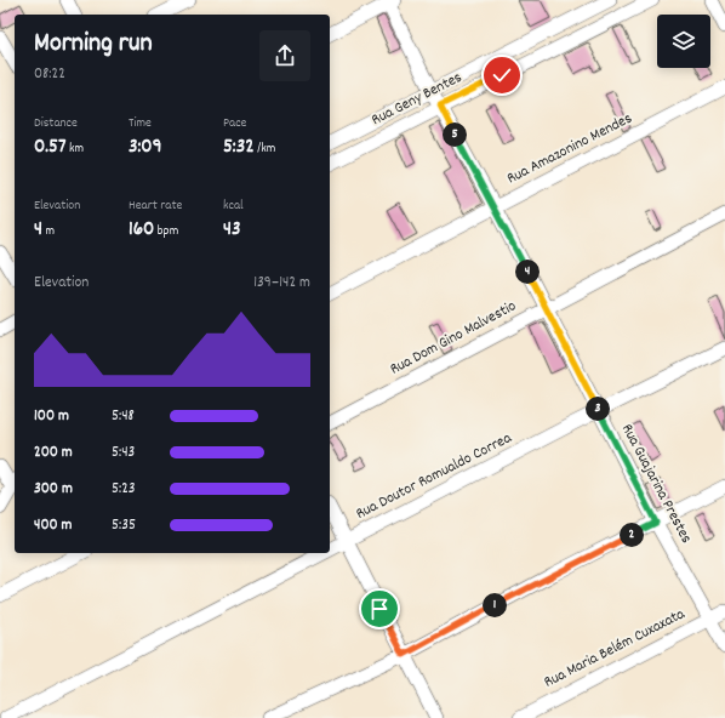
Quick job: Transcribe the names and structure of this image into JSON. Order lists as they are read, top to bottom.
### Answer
{
  "streets": {
    "street": [
      "Rua Geny Bentes",
      "Rua Amazonino Mendes",
      "Rua Dom Gino Malvestio",
      "Rua Doutor Romualdo Correa",
      "Rua Guajarina Prestes",
      "Rua Maria Belém Cuxaxata"
    ]
  },
  "crossings": [
    ["Rua Geny Bentes", "Rua Guajarina Prestes"],
    ["Rua Amazonino Mendes", "Rua Guajarina Prestes"],
    ["Rua Dom Gino Malvestio", "Rua Guajarina Prestes"],
    ["Rua Doutor Romualdo Correa", "Rua Guajarina Prestes"],
    ["Rua Guajarina Prestes", "Rua Maria Belém Cuxaxata"]
  ],
  "page": {
    "heading": ["Morning run", "08:22"],
    "stats": [
      ["Distance", "0.57 km"],
      ["Time", "3:09"],
      ["Pace", "5:32 /km"],
      ["Elevation", "4 m"],
      ["Heart rate", "160 bpm"],
      ["kcal", "43"]
    ],
    "pins": [
      "5",
      "4",
      "3",
      "2",
      "1"
    ],
    "chart": ["Elevation", "139–142 m"],
    "list": [
      {
        "name": "100 m",
        "note": "5:48"
      },
      {
        "name": "200 m",
        "note": "5:43"
      },
      {
        "name": "300 m",
        "note": "5:23"
      },
      {
        "name": "400 m",
        "note": "5:35"
      }
    ]
  }
}
